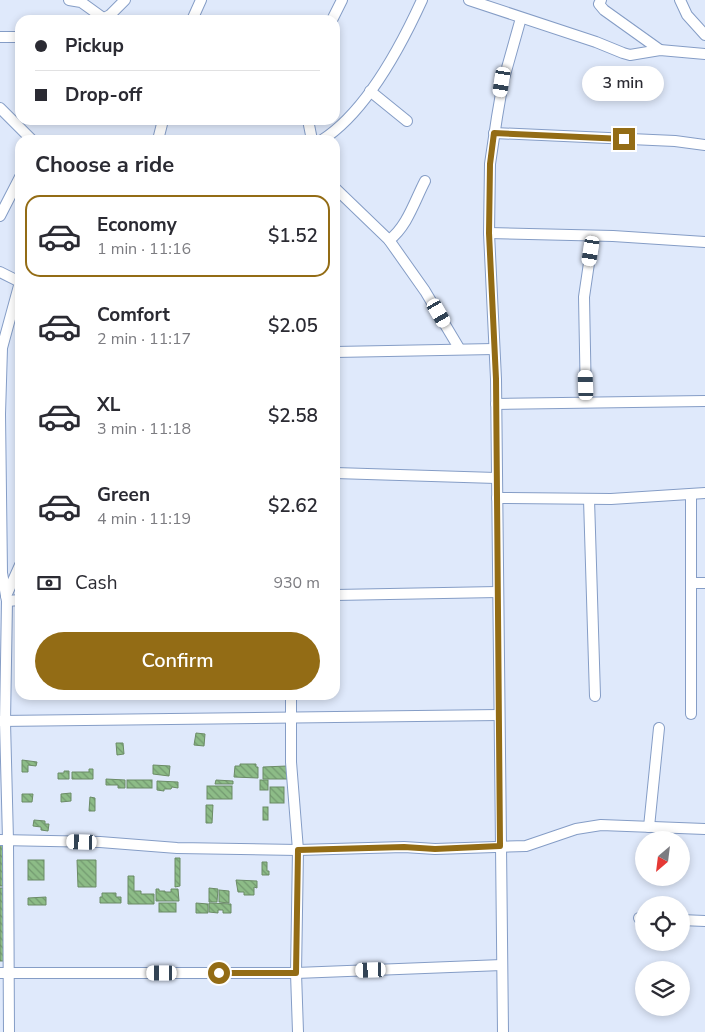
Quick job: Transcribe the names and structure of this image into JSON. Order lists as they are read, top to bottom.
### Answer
{
  "north": "bottom left",
  "page": {
    "banner": ["Pickup", "Drop-off"],
    "bubble": "3 min",
    "heading": "Choose a ride",
    "list": [
      {
        "name": "Economy",
        "note": "1 min · 11:16",
        "value": "$1.52"
      },
      {
        "name": "Comfort",
        "note": "2 min · 11:17",
        "value": "$2.05"
      },
      {
        "name": "XL",
        "note": "3 min · 11:18",
        "value": "$2.58"
      },
      {
        "name": "Green",
        "note": "4 min · 11:19",
        "value": "$2.62"
      }
    ],
    "pay": ["Cash", "930 m"],
    "buttons": "Confirm"
  }
}
